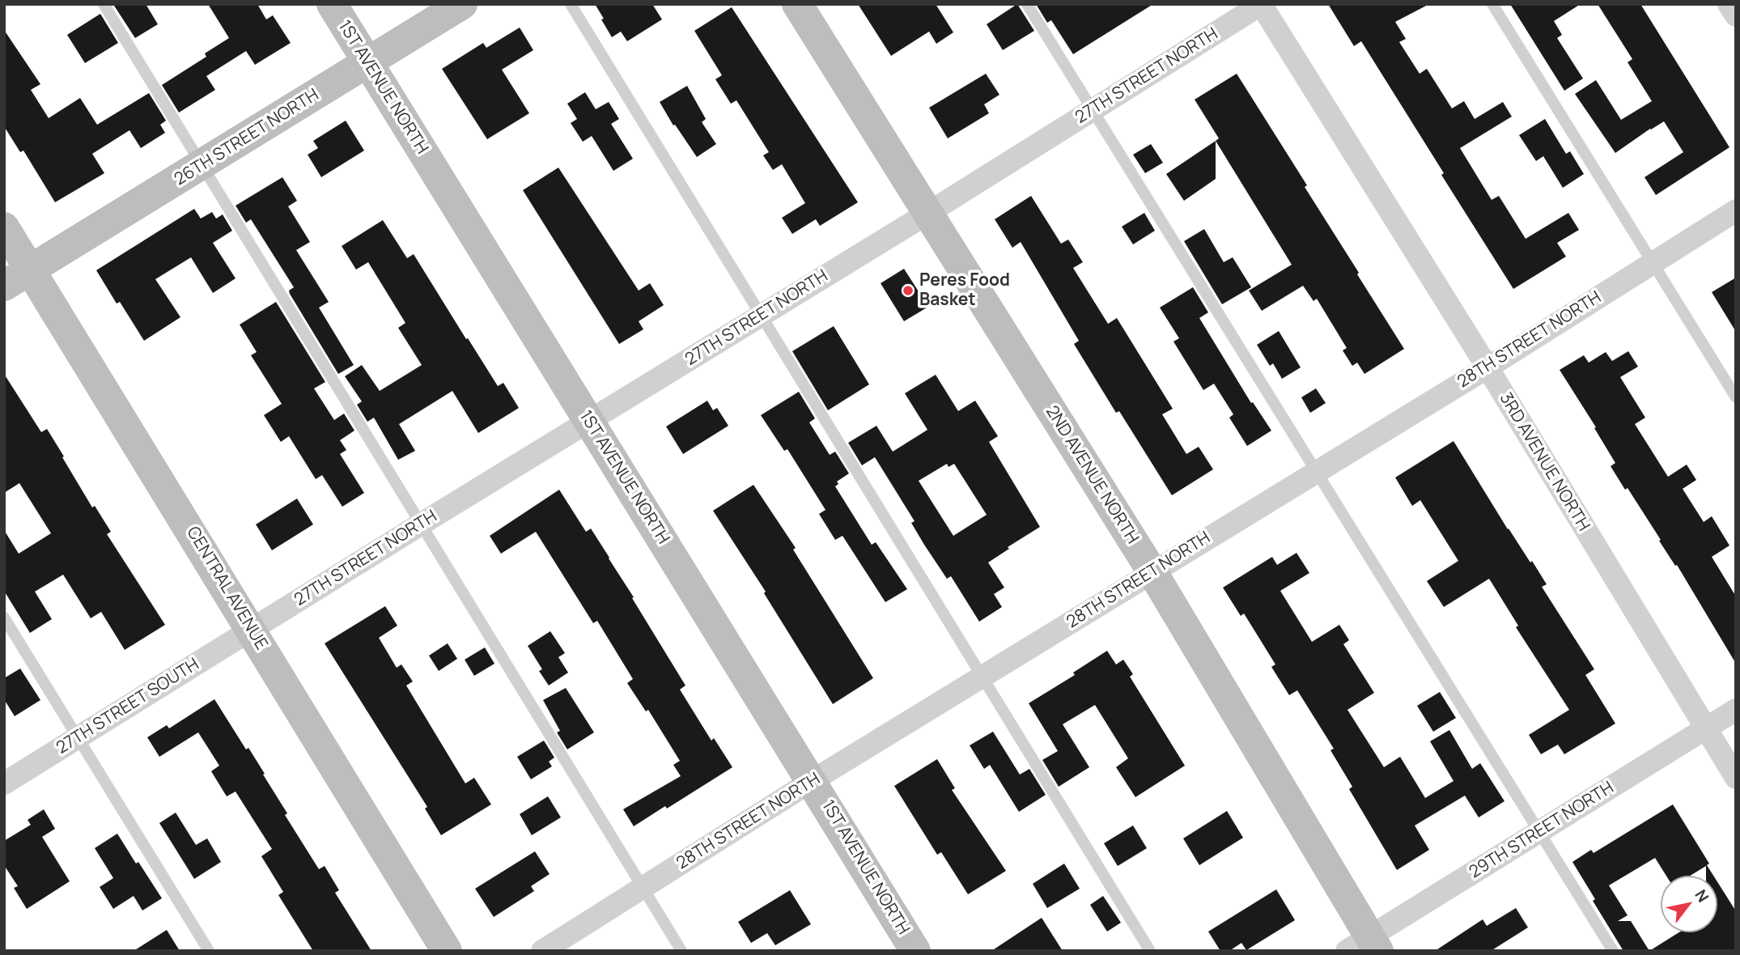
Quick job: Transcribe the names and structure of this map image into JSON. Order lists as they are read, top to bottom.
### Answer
{
  "streets": {
    "main road": [
      "1ST AVENUE NORTH",
      "26TH STREET NORTH",
      "2ND AVENUE NORTH",
      "CENTRAL AVENUE"
    ],
    "street": [
      "27TH STREET NORTH",
      "28TH STREET NORTH",
      "3RD AVENUE NORTH",
      "27TH STREET SOUTH",
      "29TH STREET NORTH"
    ]
  },
  "crossings": [
    ["27TH STREET NORTH", "1ST AVENUE NORTH"],
    ["27TH STREET NORTH", "3RD AVENUE NORTH"],
    ["27TH STREET NORTH", "2ND AVENUE NORTH"],
    ["27TH STREET NORTH", "CENTRAL AVENUE"],
    ["27TH STREET NORTH", "27TH STREET SOUTH"],
    ["1ST AVENUE NORTH", "26TH STREET NORTH"],
    ["1ST AVENUE NORTH", "28TH STREET NORTH"],
    ["26TH STREET NORTH", "CENTRAL AVENUE"],
    ["28TH STREET NORTH", "3RD AVENUE NORTH"],
    ["28TH STREET NORTH", "2ND AVENUE NORTH"],
    ["3RD AVENUE NORTH", "29TH STREET NORTH"],
    ["2ND AVENUE NORTH", "29TH STREET NORTH"],
    ["CENTRAL AVENUE", "27TH STREET SOUTH"]
  ],
  "places": ["Peres Food Basket"],
  "north": "top right"
}
